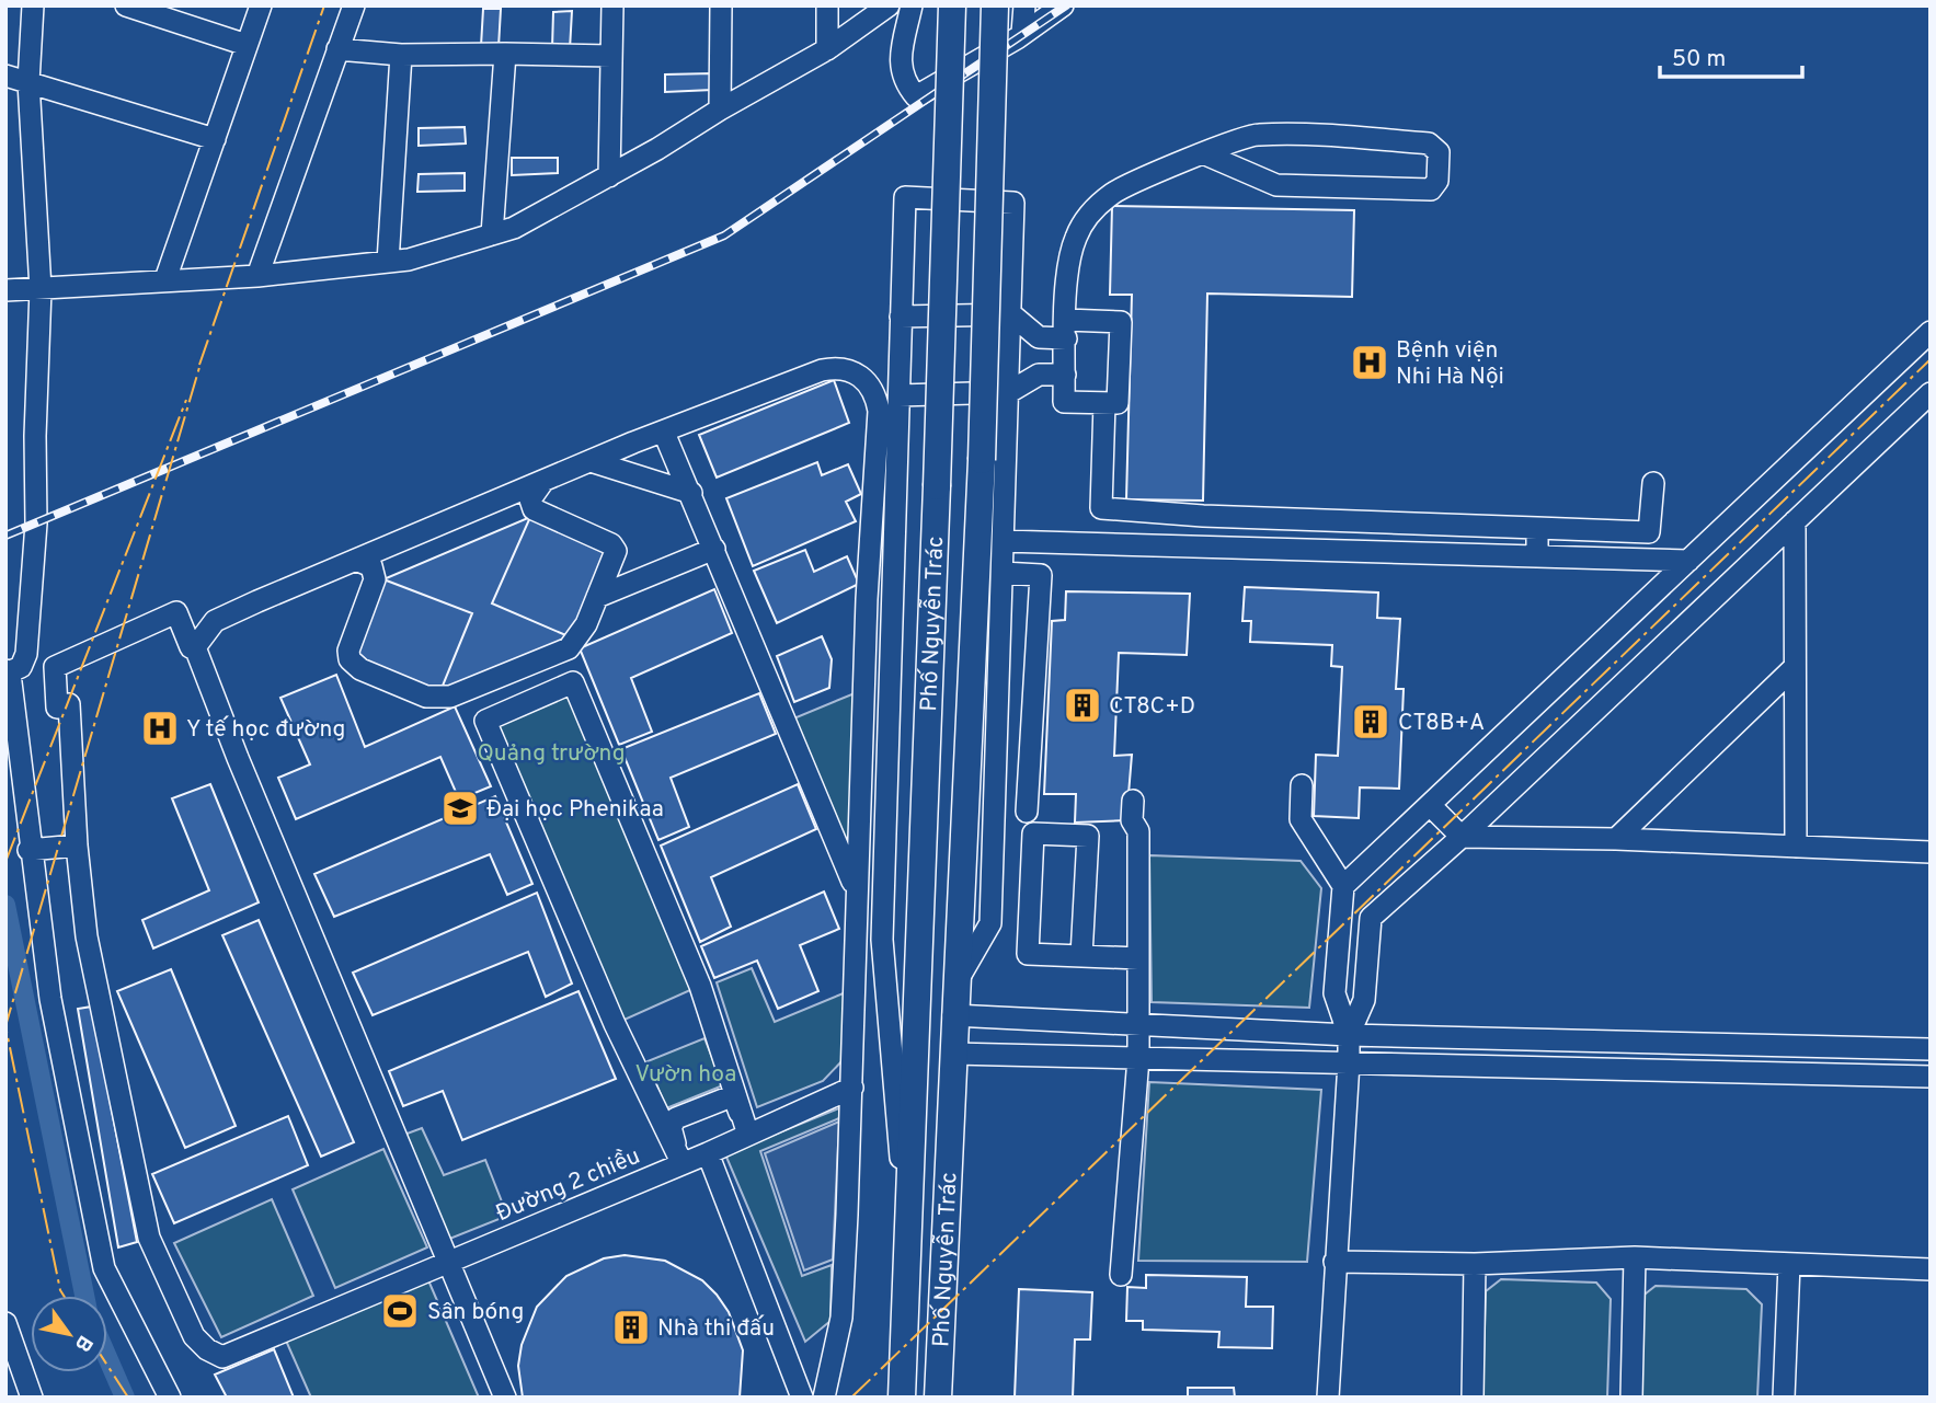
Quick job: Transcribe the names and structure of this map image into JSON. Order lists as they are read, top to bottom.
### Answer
{
  "streets": {
    "main road": ["Phố Nguyễn Trác"],
    "street": ["Đường 2 chiều"]
  },
  "parks": ["Quảng trường", "Vườn hoa"],
  "places": {
    "hospital": ["Bệnh viện Nhi Hà Nội", "Y tế học đường"],
    "building": ["CT8C+D", "CT8B+A", "Nhà thi đấu"],
    "school or university": ["Đại học Phenikaa"],
    "sports": ["Sân bóng"]
  },
  "scale_bar": "50 m",
  "north": "bottom right"
}
